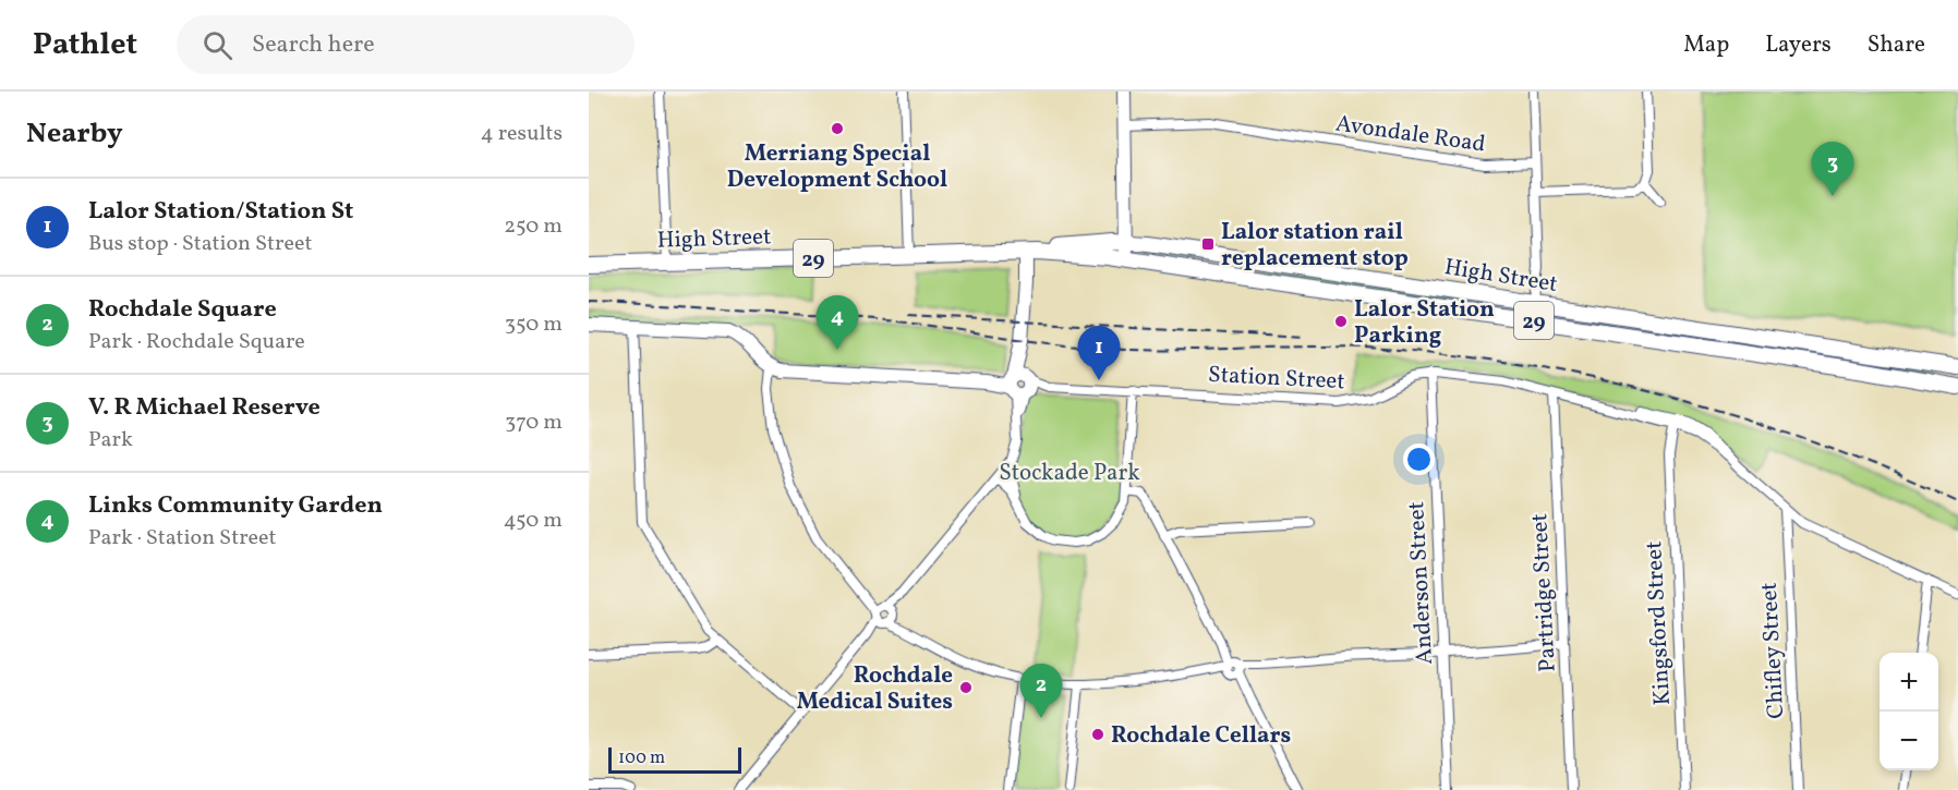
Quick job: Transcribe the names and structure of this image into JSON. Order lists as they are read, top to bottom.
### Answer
{
  "streets": {
    "main road": ["High Street", "29"],
    "street": [
      "Avondale Road",
      "Station Street",
      "Anderson Street",
      "Partridge Street",
      "Kingsford Street",
      "Chifley Street"
    ]
  },
  "crossings": [
    ["Station Street", "Anderson Street"],
    ["Station Street", "Partridge Street"],
    ["Station Street", "Kingsford Street"],
    ["Station Street", "Chifley Street"]
  ],
  "parks": ["Stockade Park"],
  "places": {
    "other": [
      "Merriang Special Development School",
      "Lalor Station Parking",
      "Rochdale Medical Suites",
      "Rochdale Cellars"
    ],
    "transit": ["Lalor station rail replacement stop"]
  },
  "scale_bar": "100 m",
  "page": {
    "header": "Pathlet",
    "search": "Search here",
    "nav": ["Map", "Layers", "Share"],
    "heading": ["Nearby", "4 results"],
    "pins": [
      "3",
      "4",
      "1",
      "2"
    ],
    "list": [
      {
        "mark": "1",
        "name": "Lalor Station/Station St",
        "note": "Bus stop · Station Street",
        "value": "250 m"
      },
      {
        "mark": "2",
        "name": "Rochdale Square",
        "note": "Park · Rochdale Square",
        "value": "350 m"
      },
      {
        "mark": "3",
        "name": "V. R Michael Reserve",
        "note": "Park",
        "value": "370 m"
      },
      {
        "mark": "4",
        "name": "Links Community Garden",
        "note": "Park · Station Street",
        "value": "450 m"
      }
    ],
    "map_buttons": ["+", "−"],
    "scale": "100 m"
  }
}
